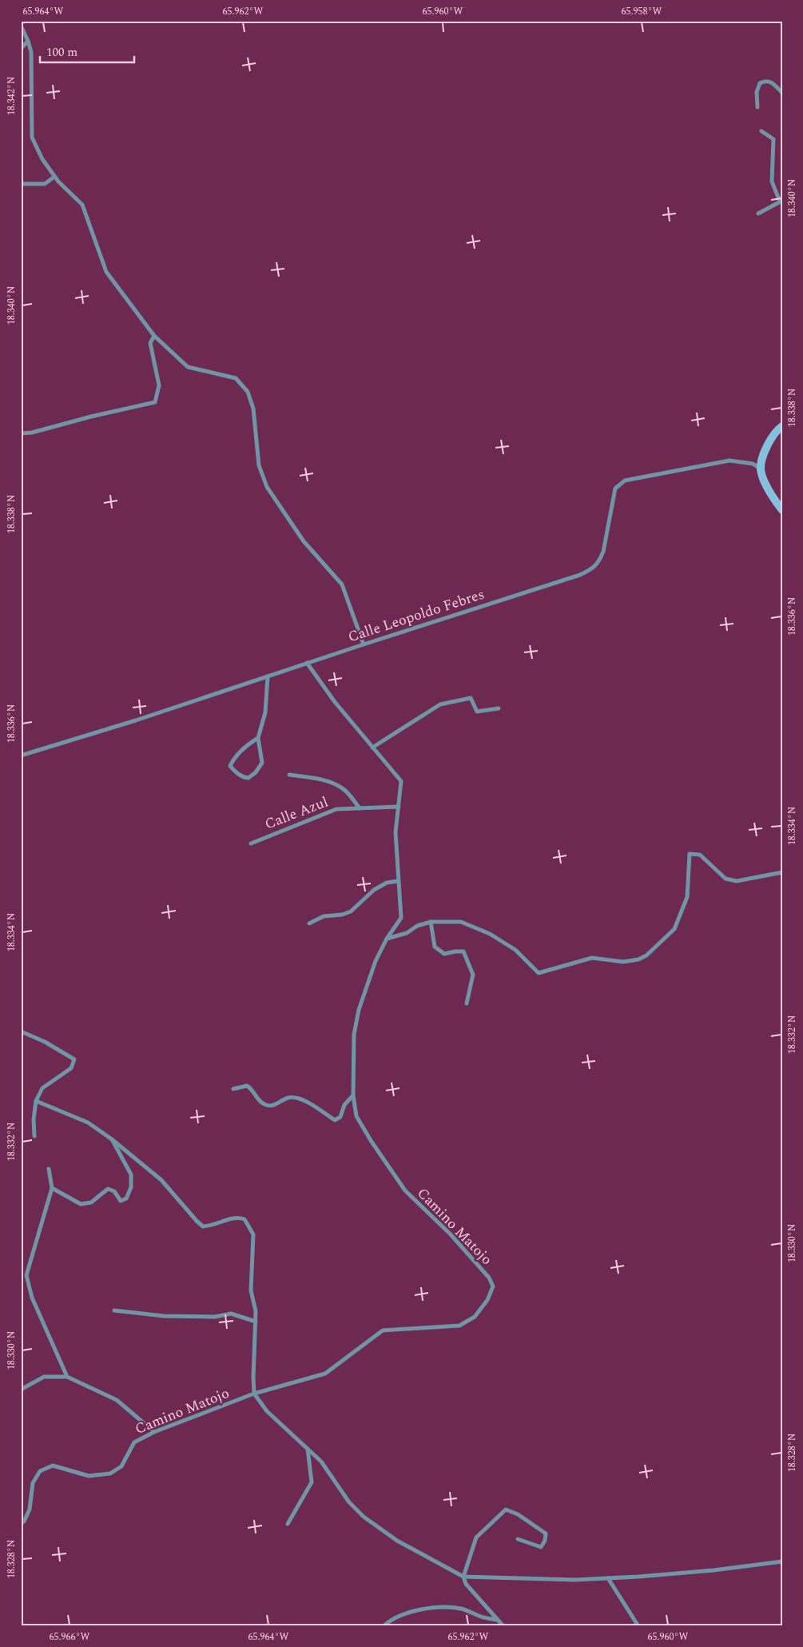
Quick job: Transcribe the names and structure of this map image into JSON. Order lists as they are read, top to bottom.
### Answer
{
  "streets": {
    "street": ["Calle Leopoldo Febres", "Calle Azul", "Camino Matojo"]
  },
  "crossings": [
    ["Calle Leopoldo Febres", "Camino Matojo"],
    ["Calle Azul", "Camino Matojo"]
  ],
  "scale_bar": "100 m",
  "coordinates": [
    "65.964°W",
    "65.962°W",
    "65.960°W",
    "65.958°W",
    "18.342°N",
    "18.340°N",
    "18.338°N",
    "18.336°N",
    "18.334°N",
    "18.332°N",
    "18.330°N",
    "18.328°N",
    "65.966°W"
  ]
}
